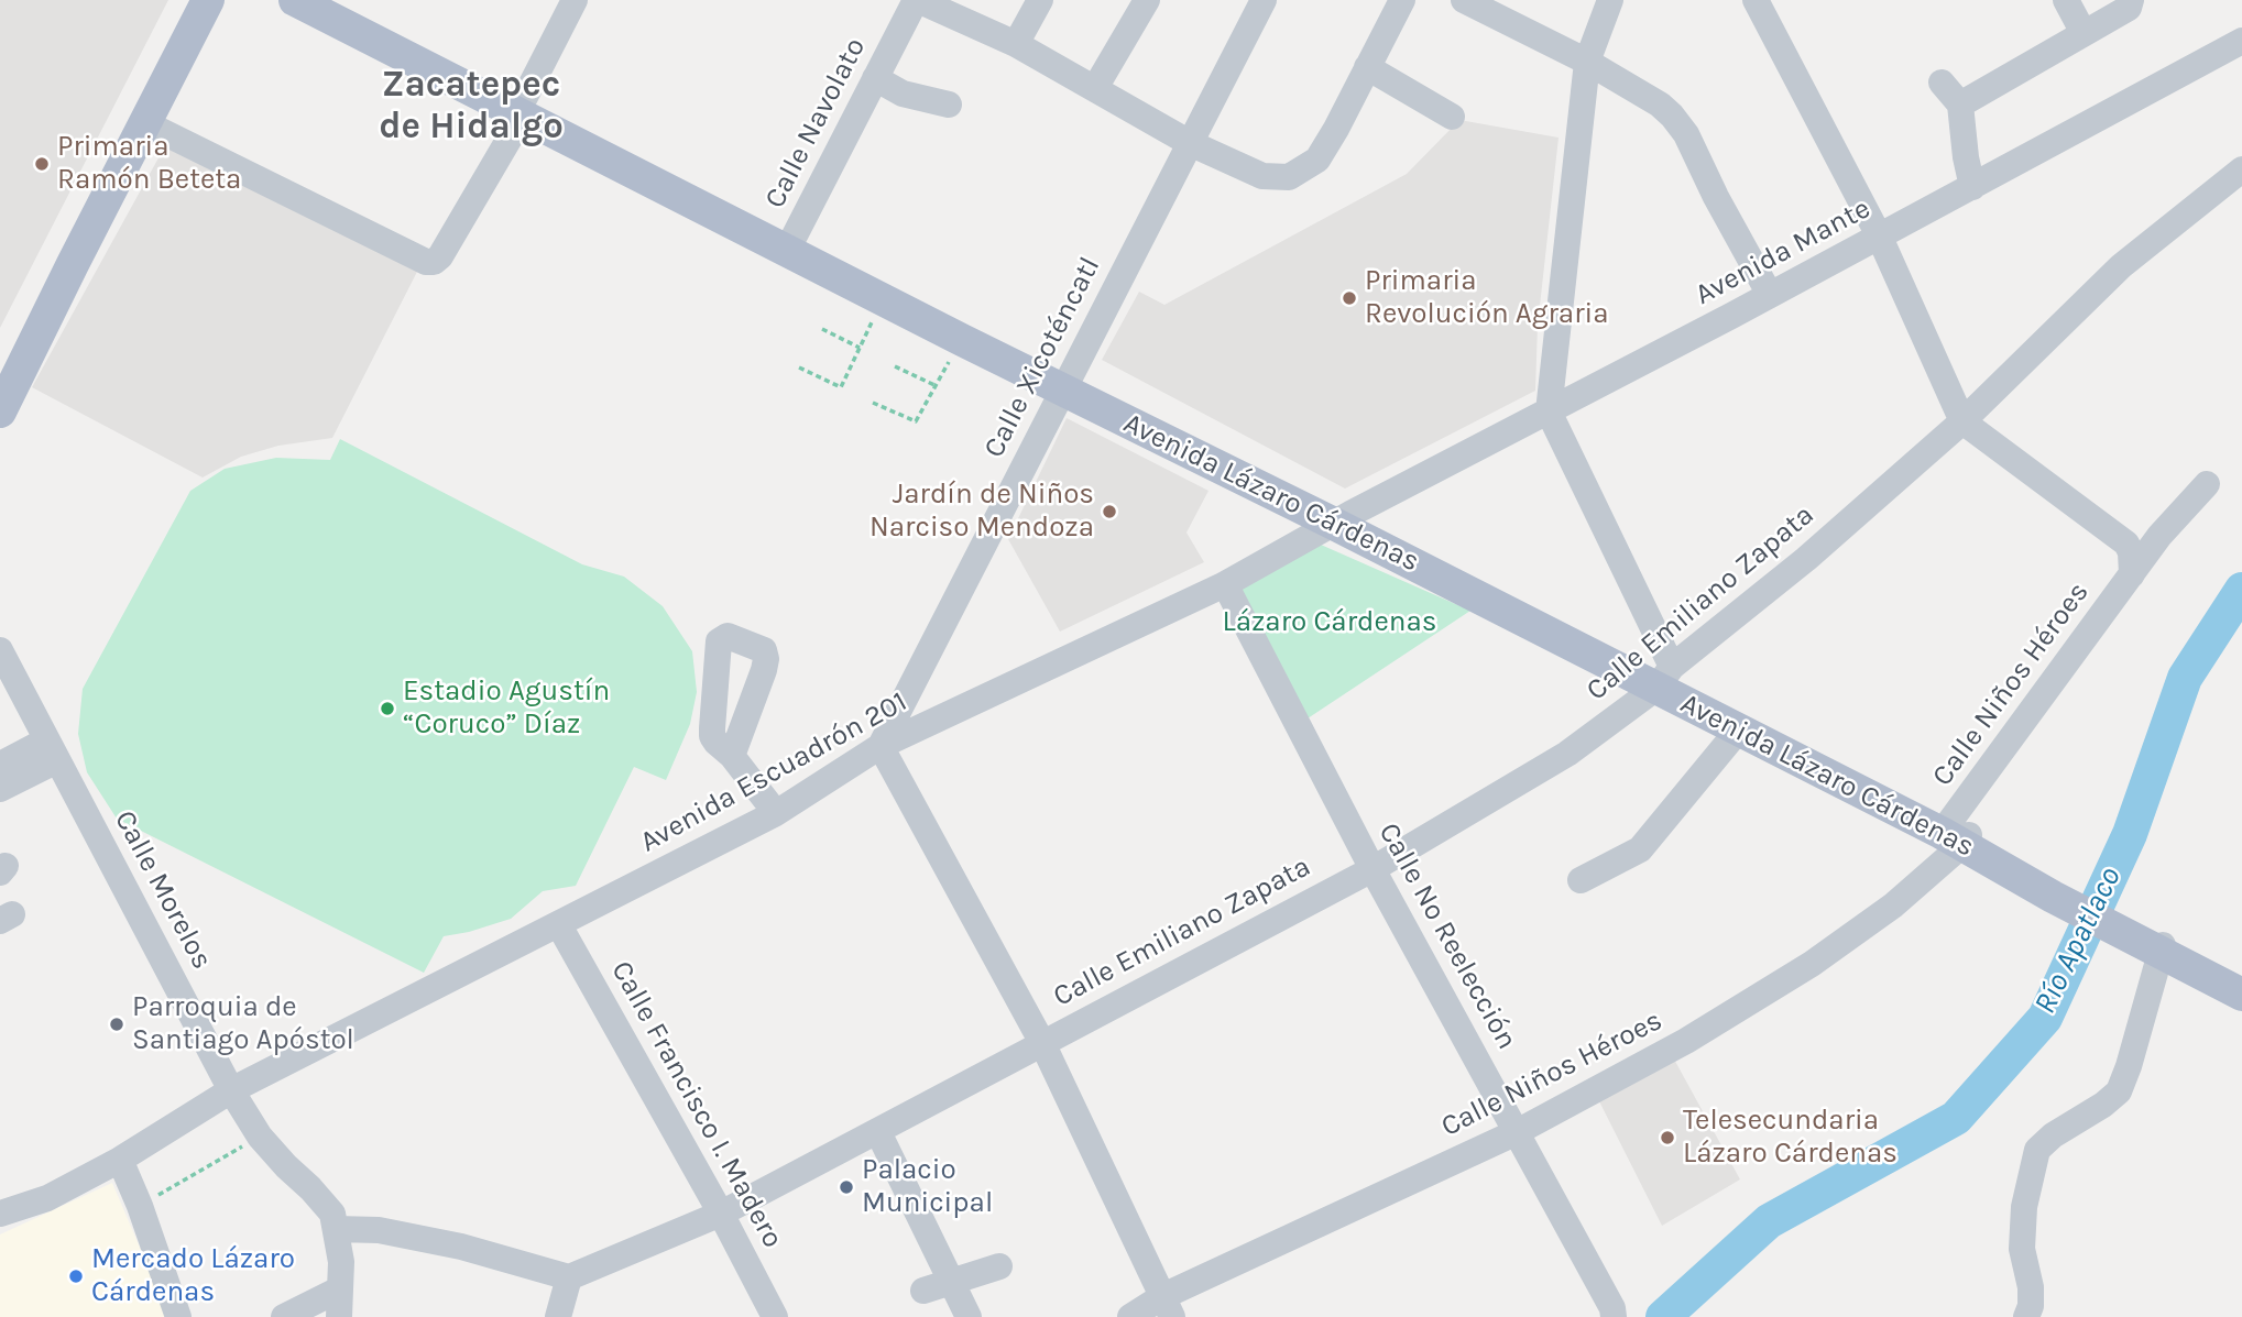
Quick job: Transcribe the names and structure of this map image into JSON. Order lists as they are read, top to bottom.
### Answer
{
  "streets": {
    "main road": ["Avenida Lázaro Cárdenas"],
    "street": [
      "Calle Navolato",
      "Avenida Mante",
      "Calle Xicoténcatl",
      "Calle Emiliano Zapata",
      "Calle Niños Héroes",
      "Avenida Escuadrón 201",
      "Calle Morelos",
      "Calle No Reelección",
      "Calle Francisco I. Madero"
    ]
  },
  "crossings": [
    ["Calle Navolato", "Avenida Lázaro Cárdenas"],
    ["Avenida Mante", "Avenida Lázaro Cárdenas"],
    ["Avenida Mante", "Avenida Escuadrón 201"],
    ["Calle Xicoténcatl", "Avenida Lázaro Cárdenas"],
    ["Calle Xicoténcatl", "Avenida Escuadrón 201"],
    ["Avenida Lázaro Cárdenas", "Calle Emiliano Zapata"],
    ["Avenida Lázaro Cárdenas", "Calle Niños Héroes"],
    ["Avenida Lázaro Cárdenas", "Avenida Escuadrón 201"],
    ["Calle Emiliano Zapata", "Calle No Reelección"],
    ["Calle Emiliano Zapata", "Calle Francisco I. Madero"],
    ["Calle Niños Héroes", "Calle No Reelección"],
    ["Avenida Escuadrón 201", "Calle Morelos"],
    ["Avenida Escuadrón 201", "Calle No Reelección"],
    ["Avenida Escuadrón 201", "Calle Francisco I. Madero"]
  ],
  "districts": ["Zacatepec de Hidalgo"],
  "water": ["Río Apatlaco"],
  "parks": ["Lázaro Cárdenas"],
  "places": [
    "Primaria Ramón Beteta",
    "Primaria Revolución Agraria",
    "Jardín de Niños Narciso Mendoza",
    "Estadio Agustín “Coruco” Díaz",
    "Parroquia de Santiago Apóstol",
    "Telesecundaria Lázaro Cárdenas",
    "Palacio Municipal",
    "Mercado Lázaro Cárdenas"
  ]
}
